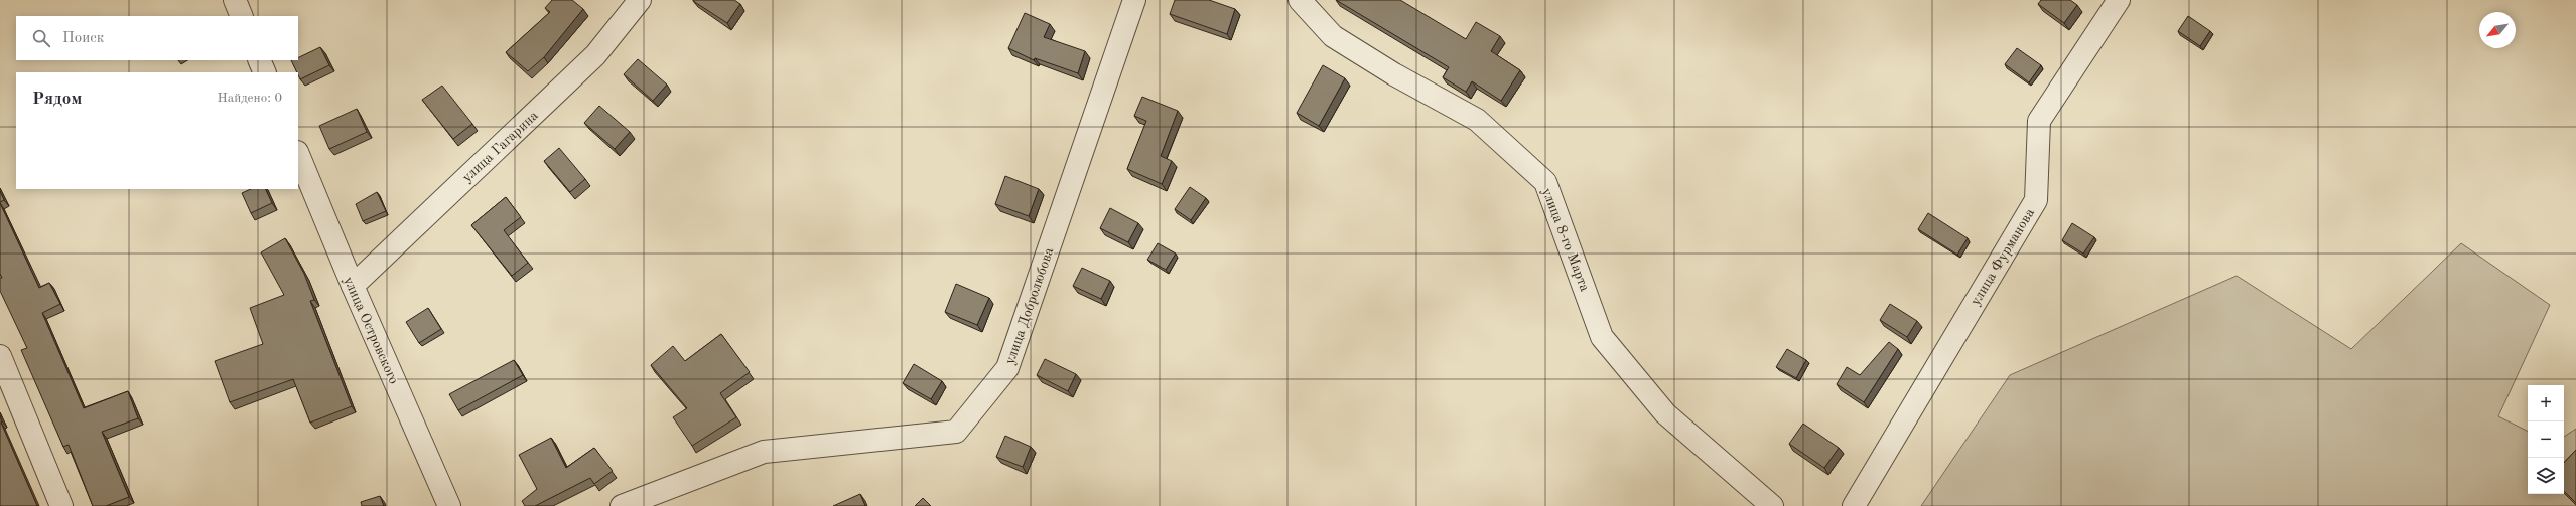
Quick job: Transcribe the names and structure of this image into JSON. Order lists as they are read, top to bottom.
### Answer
{
  "streets": {
    "street": [
      "улица Гагарина",
      "улица 8-го Марта",
      "улица Фурманова",
      "улица Добролюбова",
      "улица Островского"
    ]
  },
  "crossings": [
    ["улица Гагарина", "улица Островского"]
  ],
  "north": "bottom left",
  "page": {
    "search": "Поиск",
    "heading": ["Рядом", "Найдено: 0"],
    "map_buttons": ["+", "−"]
  }
}
